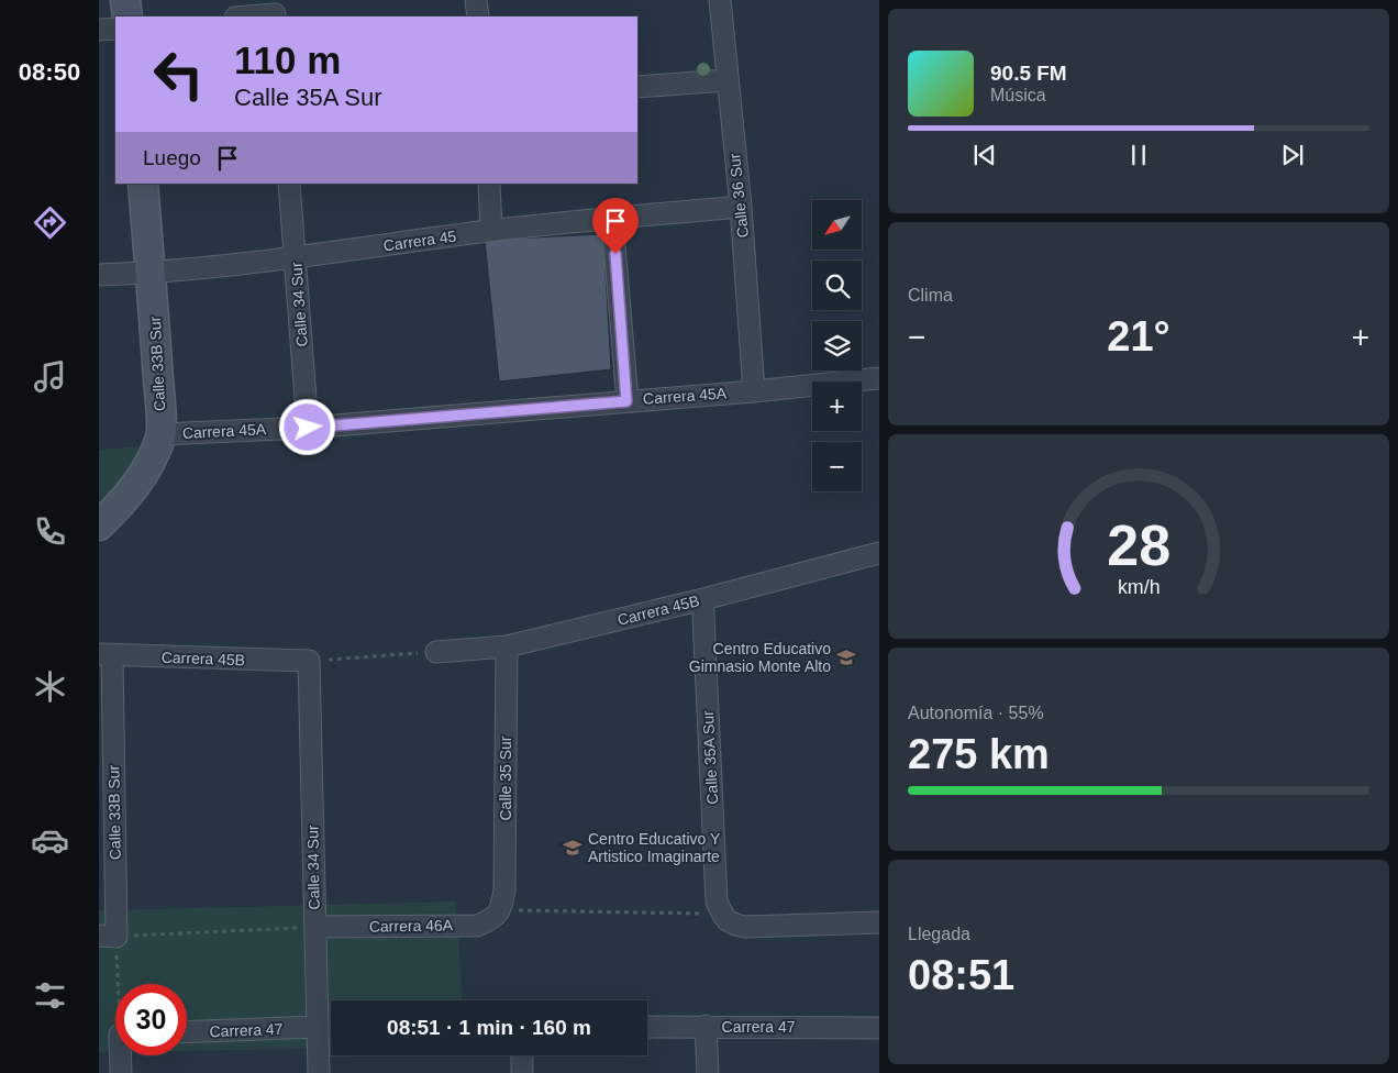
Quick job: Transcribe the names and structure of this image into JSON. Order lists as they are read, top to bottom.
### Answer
{
  "streets": {
    "street": [
      "Calle 36 Sur",
      "Carrera 45",
      "Calle 34 Sur",
      "Calle 33B Sur",
      "Carrera 45A",
      "Carrera 45B",
      "Calle 35A Sur",
      "Calle 35 Sur",
      "Carrera 46A",
      "Carrera 47"
    ]
  },
  "crossings": [
    ["Calle 36 Sur", "Carrera 45"],
    ["Calle 36 Sur", "Carrera 45A"],
    ["Carrera 45", "Calle 34 Sur"],
    ["Carrera 45", "Calle 33B Sur"],
    ["Calle 34 Sur", "Carrera 45A"],
    ["Calle 34 Sur", "Carrera 45B"],
    ["Calle 34 Sur", "Carrera 46A"],
    ["Calle 34 Sur", "Carrera 47"],
    ["Calle 33B Sur", "Carrera 45A"],
    ["Calle 33B Sur", "Carrera 45B"],
    ["Carrera 45B", "Calle 35A Sur"],
    ["Carrera 45B", "Calle 35 Sur"],
    ["Calle 35 Sur", "Carrera 46A"]
  ],
  "places": {
    "school or university": ["Centro Educativo Gimnasio Monte Alto", "Centro Educativo Y Artistico Imaginarte"]
  },
  "north": "bottom left",
  "page": {
    "tabs": "08:50",
    "turn": ["110 m", "Calle 35A Sur"],
    "song": ["90.5 FM", "Música"],
    "then": "Luego",
    "map_buttons": ["+", "−"],
    "tile": [
      "Clima",
      ["Autonomía · 55%", "275 km"],
      ["Llegada", "08:51"]
    ],
    "heat": ["−", "21°", "+"],
    "limit": "30",
    "trip": "08:51 · 1 min · 160 m",
    "gauge": ["28", "km/h"]
  }
}
